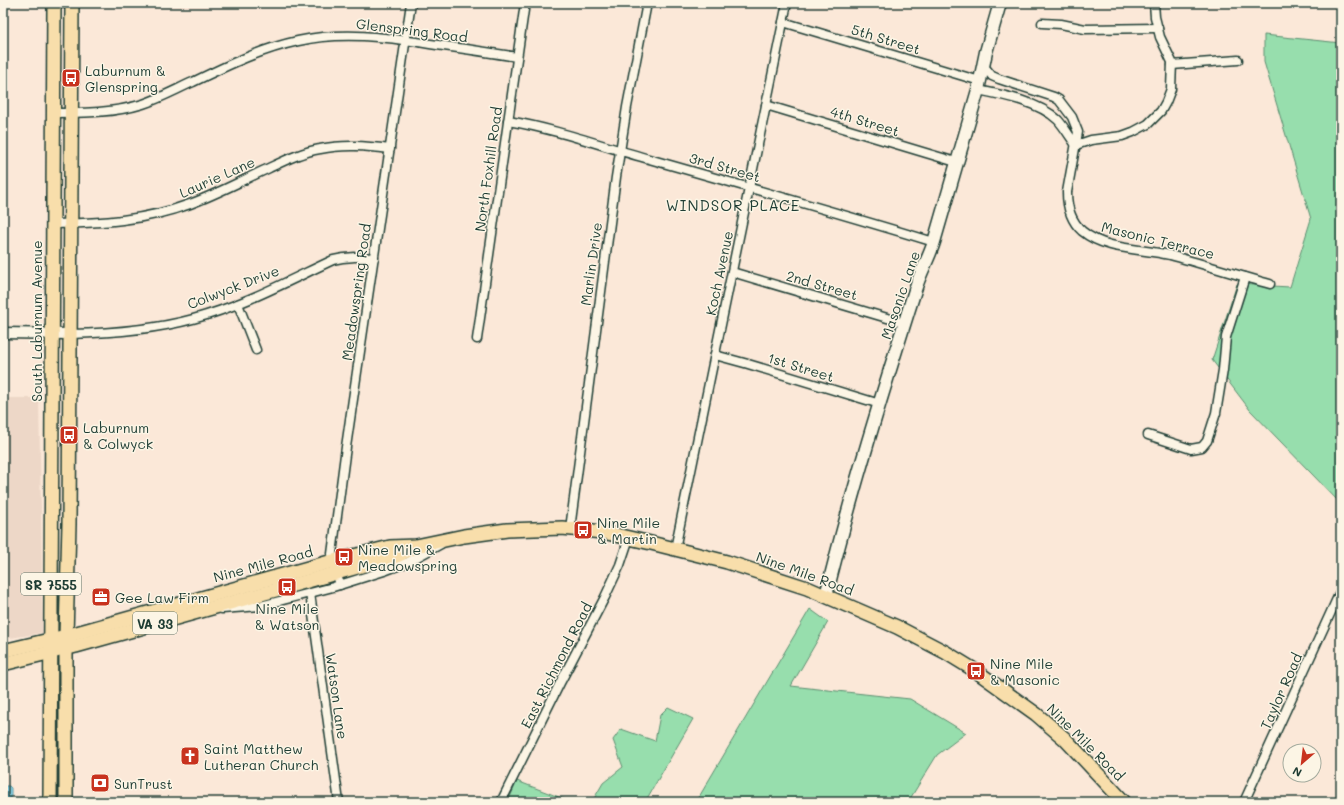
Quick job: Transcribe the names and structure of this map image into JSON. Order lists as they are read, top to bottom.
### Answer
{
  "streets": {
    "main road": [
      "Masonic Lane",
      "South Laburnum Avenue",
      "Nine Mile Road",
      "SR 7555",
      "VA 33"
    ],
    "street": [
      "Glenspring Road",
      "5th Street",
      "4th Street",
      "3rd Street",
      "North Foxhill Road",
      "Laurie Lane",
      "Masonic Terrace",
      "Marlin Drive",
      "Koch Avenue",
      "2nd Street",
      "Colwyck Drive",
      "Meadowspring Road",
      "1st Street",
      "East Richmond Road",
      "Taylor Road",
      "Watson Lane"
    ]
  },
  "crossings": [
    ["Glenspring Road", "North Foxhill Road"],
    ["Glenspring Road", "Meadowspring Road"],
    ["Glenspring Road", "South Laburnum Avenue"],
    ["5th Street", "Koch Avenue"],
    ["5th Street", "Masonic Lane"],
    ["4th Street", "Koch Avenue"],
    ["4th Street", "Masonic Lane"],
    ["3rd Street", "North Foxhill Road"],
    ["3rd Street", "Marlin Drive"],
    ["3rd Street", "Koch Avenue"],
    ["3rd Street", "Masonic Lane"],
    ["Laurie Lane", "Meadowspring Road"],
    ["Laurie Lane", "South Laburnum Avenue"],
    ["Masonic Terrace", "Masonic Lane"],
    ["Marlin Drive", "Nine Mile Road"],
    ["Koch Avenue", "2nd Street"],
    ["Koch Avenue", "1st Street"],
    ["Koch Avenue", "Nine Mile Road"],
    ["2nd Street", "Masonic Lane"],
    ["Colwyck Drive", "Meadowspring Road"],
    ["Colwyck Drive", "South Laburnum Avenue"],
    ["Meadowspring Road", "Nine Mile Road"],
    ["Masonic Lane", "1st Street"],
    ["Masonic Lane", "Nine Mile Road"],
    ["South Laburnum Avenue", "Nine Mile Road"],
    ["Nine Mile Road", "East Richmond Road"]
  ],
  "districts": ["WINDSOR PLACE"],
  "places": {
    "bus stop": [
      "Laburnum & Glenspring",
      "Laburnum & Colwyck",
      "Nine Mile & Martin",
      "Nine Mile & Meadowspring",
      "Nine Mile & Watson",
      "Nine Mile & Masonic"
    ],
    "office": ["Gee Law Firm"],
    "church": ["Saint Matthew Lutheran Church"],
    "bank": ["SunTrust"]
  },
  "north": "bottom left"
}
